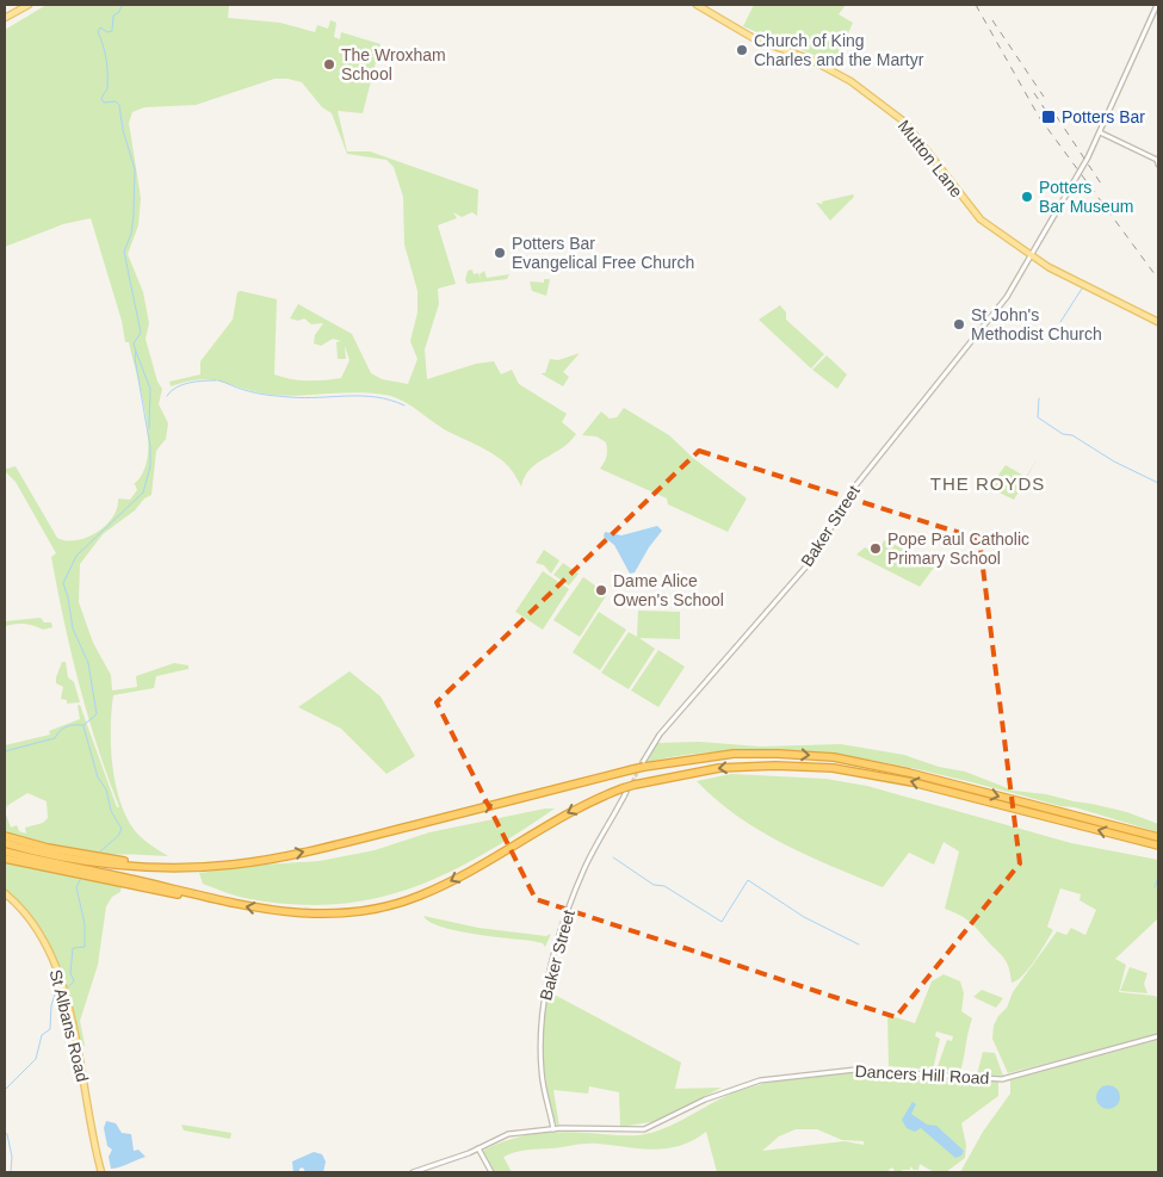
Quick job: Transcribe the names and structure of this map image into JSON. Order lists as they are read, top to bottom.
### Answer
{
  "streets": {
    "main road": ["Mutton Lane", "St Albans Road"],
    "street": ["Baker Street", "Dancers Hill Road"]
  },
  "crossings": [
    ["Mutton Lane", "Baker Street"],
    ["Baker Street", "Dancers Hill Road"]
  ],
  "districts": ["THE ROYDS"],
  "places": {
    "other": [
      "Church of King Charles and the Martyr",
      "The Wroxham School",
      "Potters Bar Museum",
      "Potters Bar Evangelical Free Church",
      "St John's Methodist Church",
      "Pope Paul Catholic Primary School",
      "Dame Alice Owen's School"
    ],
    "transit": ["Potters Bar"]
  }
}
